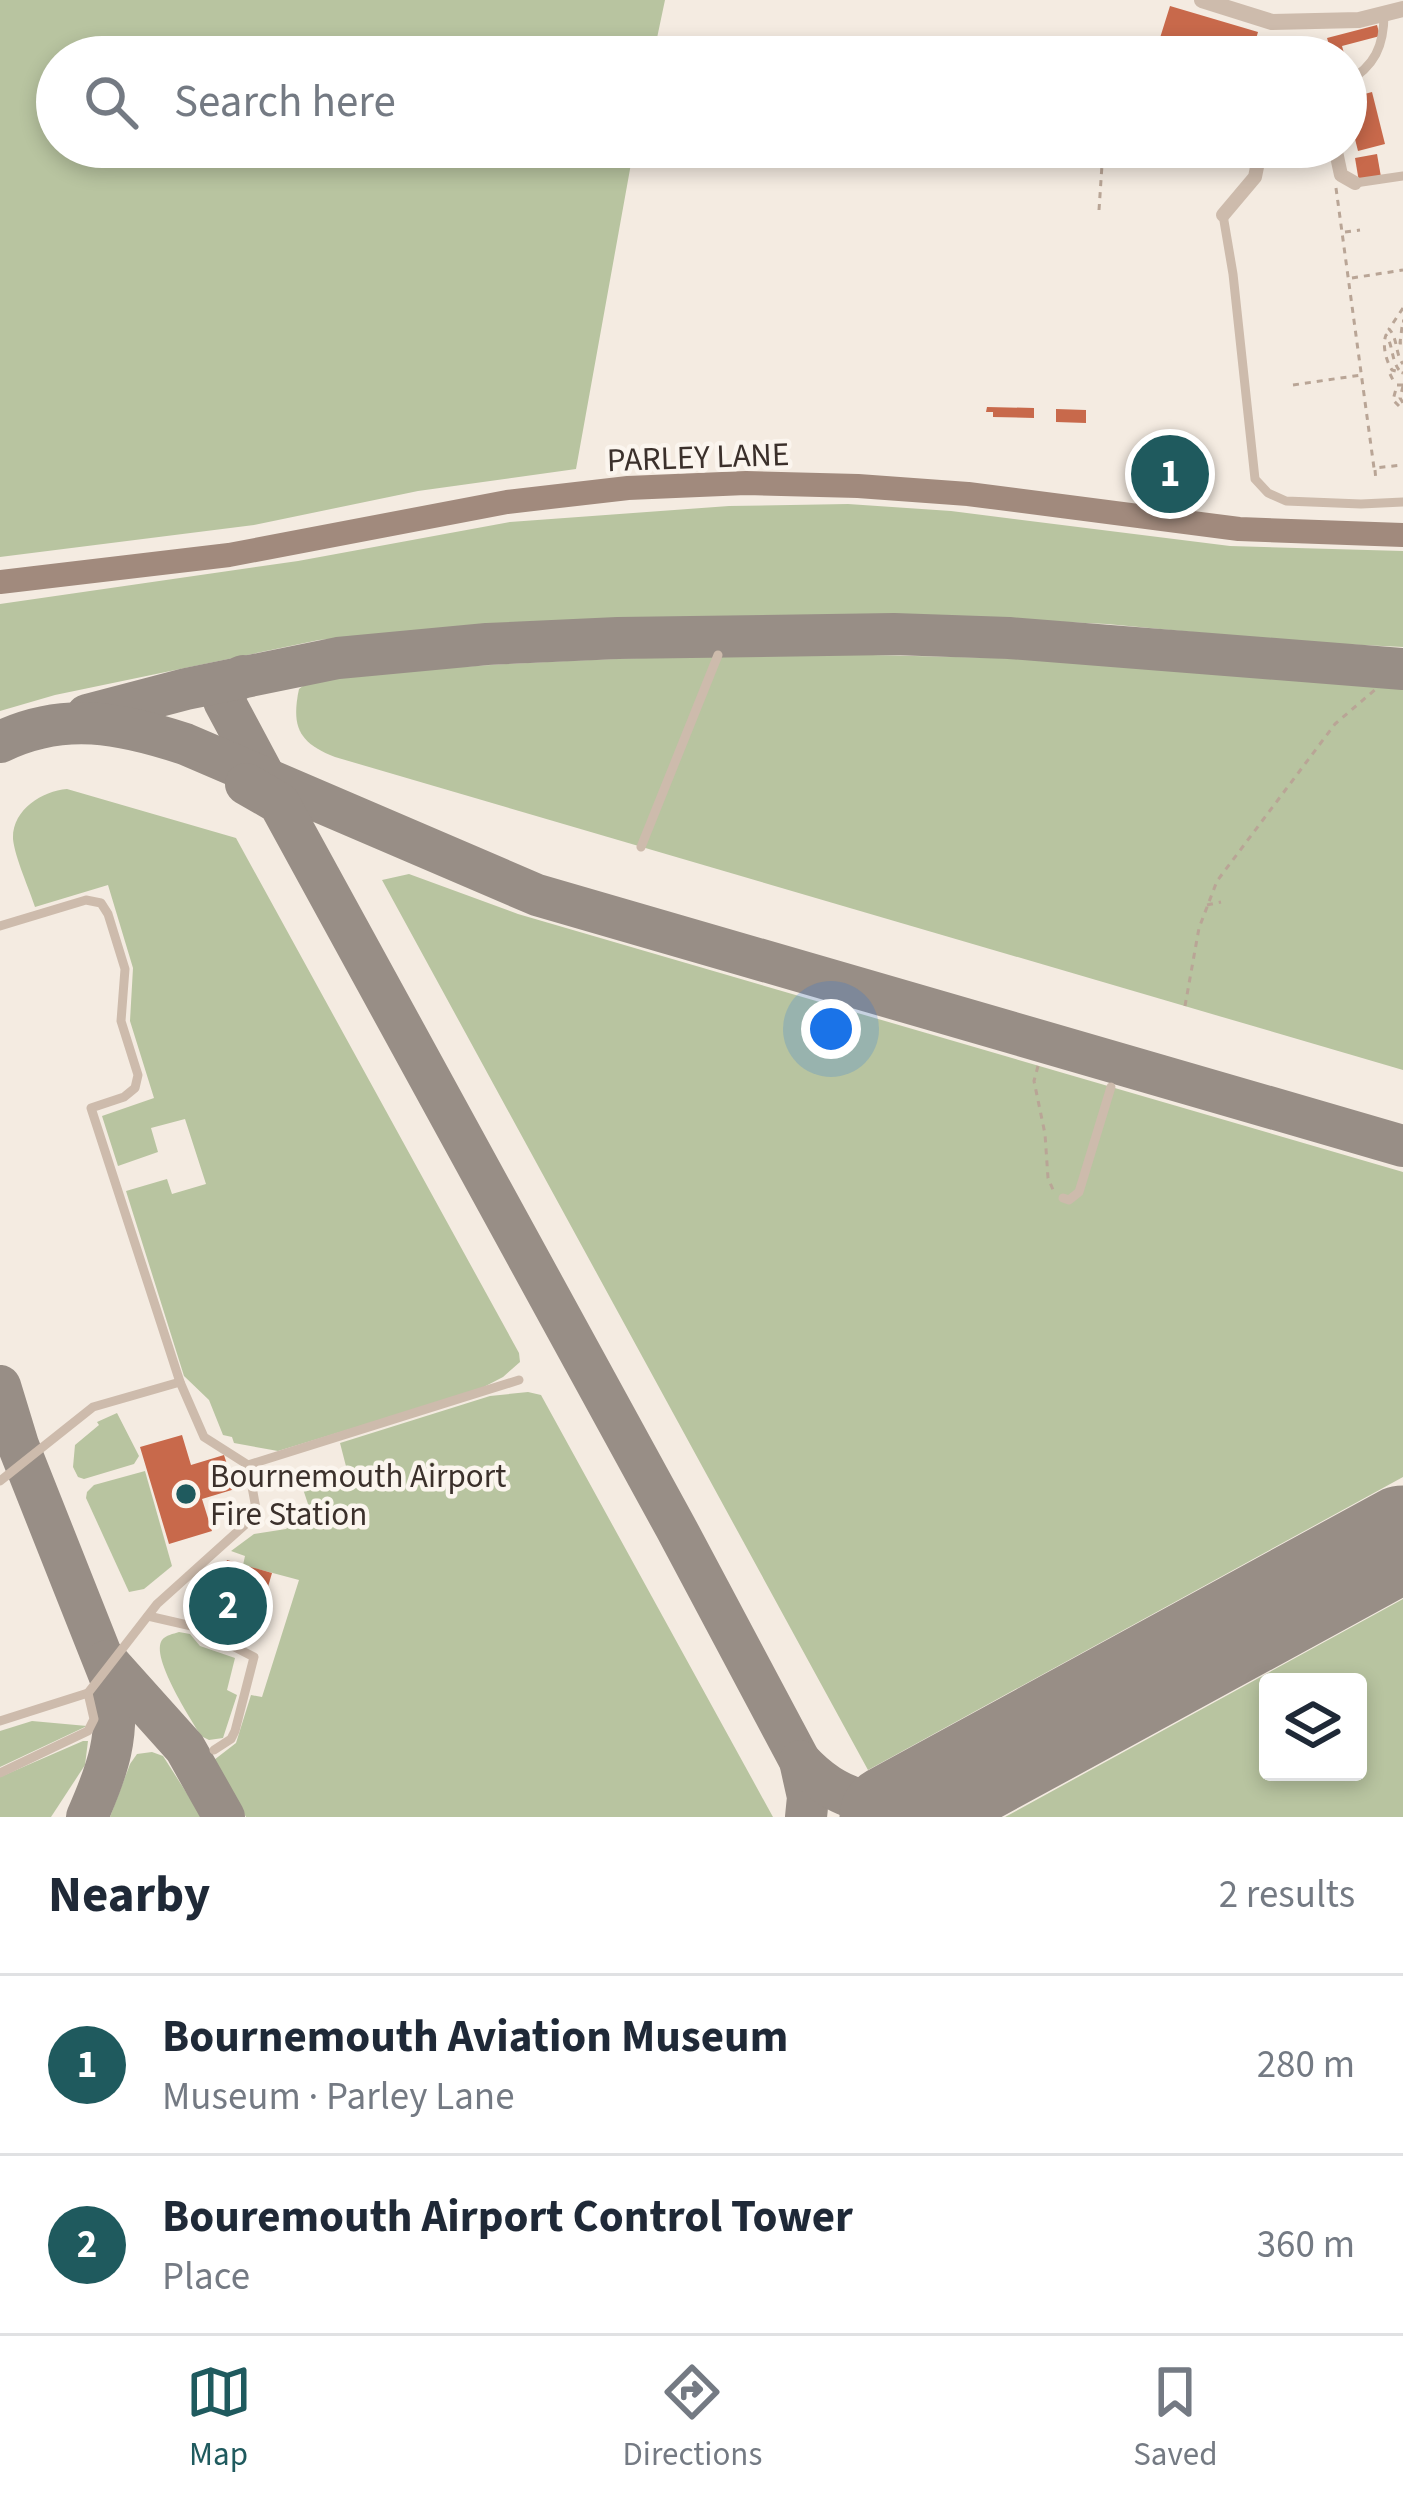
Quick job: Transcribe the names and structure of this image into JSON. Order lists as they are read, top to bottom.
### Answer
{
  "streets": {
    "main road": ["PARLEY LANE"]
  },
  "places": ["Bournemouth Airport Fire Station"],
  "page": {
    "search": "Search here",
    "pins": ["1", "2"],
    "heading": ["Nearby", "2 results"],
    "list": [
      {
        "mark": "1",
        "name": "Bournemouth Aviation Museum",
        "note": "Museum · Parley Lane",
        "value": "280 m"
      },
      {
        "mark": "2",
        "name": "Bouremouth Airport Control Tower",
        "note": "Place",
        "value": "360 m"
      }
    ],
    "nav": ["Map", "Directions", "Saved"]
  }
}
